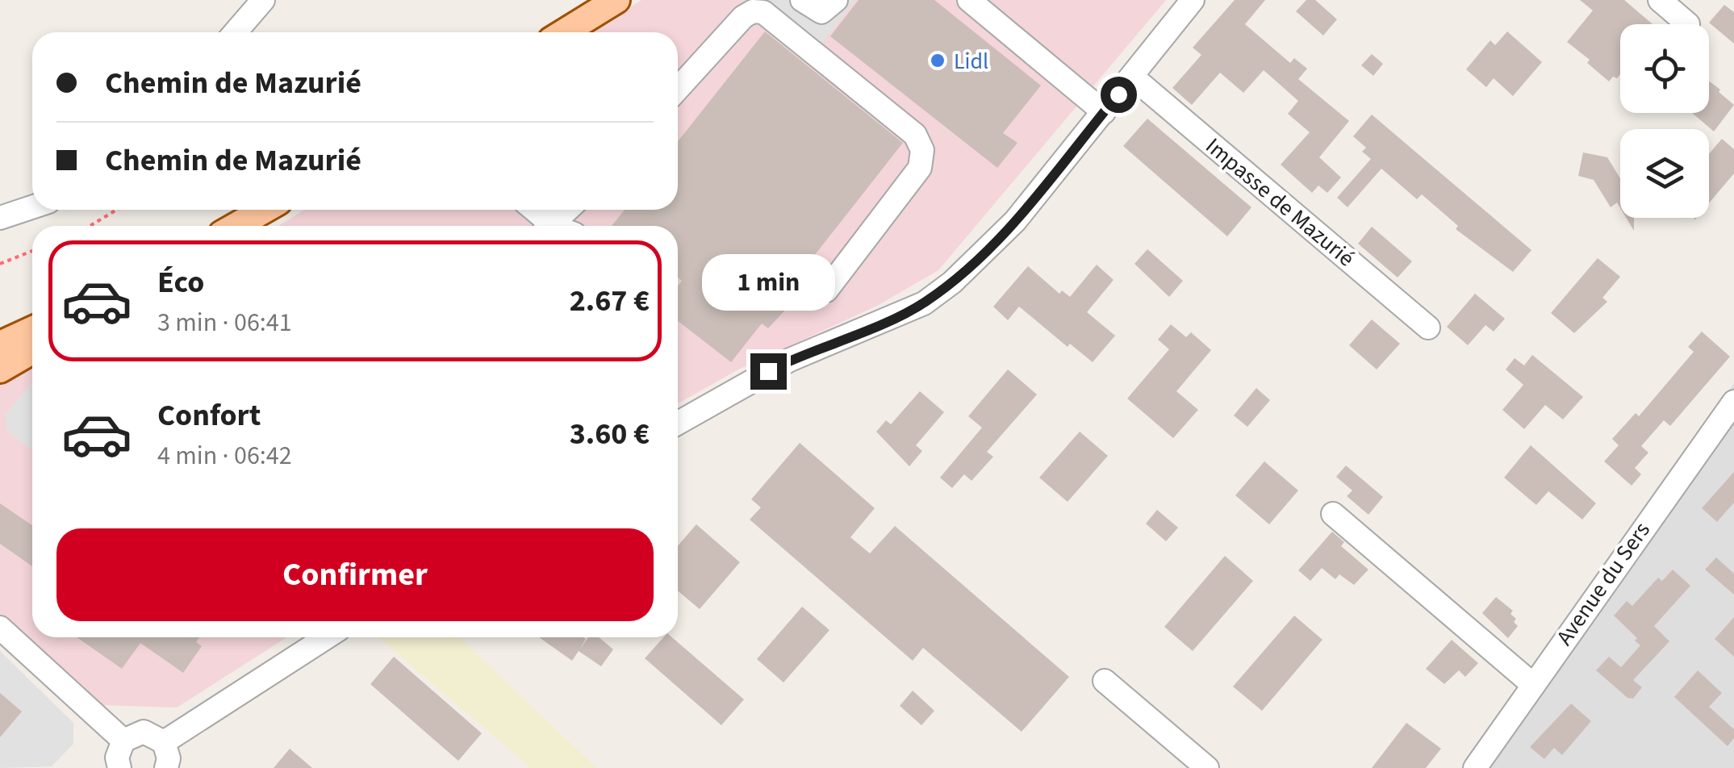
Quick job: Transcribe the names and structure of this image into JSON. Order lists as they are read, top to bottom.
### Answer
{
  "streets": {
    "street": ["Impasse de Mazurié", "Avenue du Sers"]
  },
  "places": ["Lidl"],
  "page": {
    "banner": ["Chemin de Mazurié", "Chemin de Mazurié"],
    "list": [
      {
        "name": "Éco",
        "note": "3 min · 06:41",
        "value": "2.67 €"
      },
      {
        "name": "Confort",
        "note": "4 min · 06:42",
        "value": "3.60 €"
      }
    ],
    "bubble": "1 min",
    "buttons": "Confirmer"
  }
}
